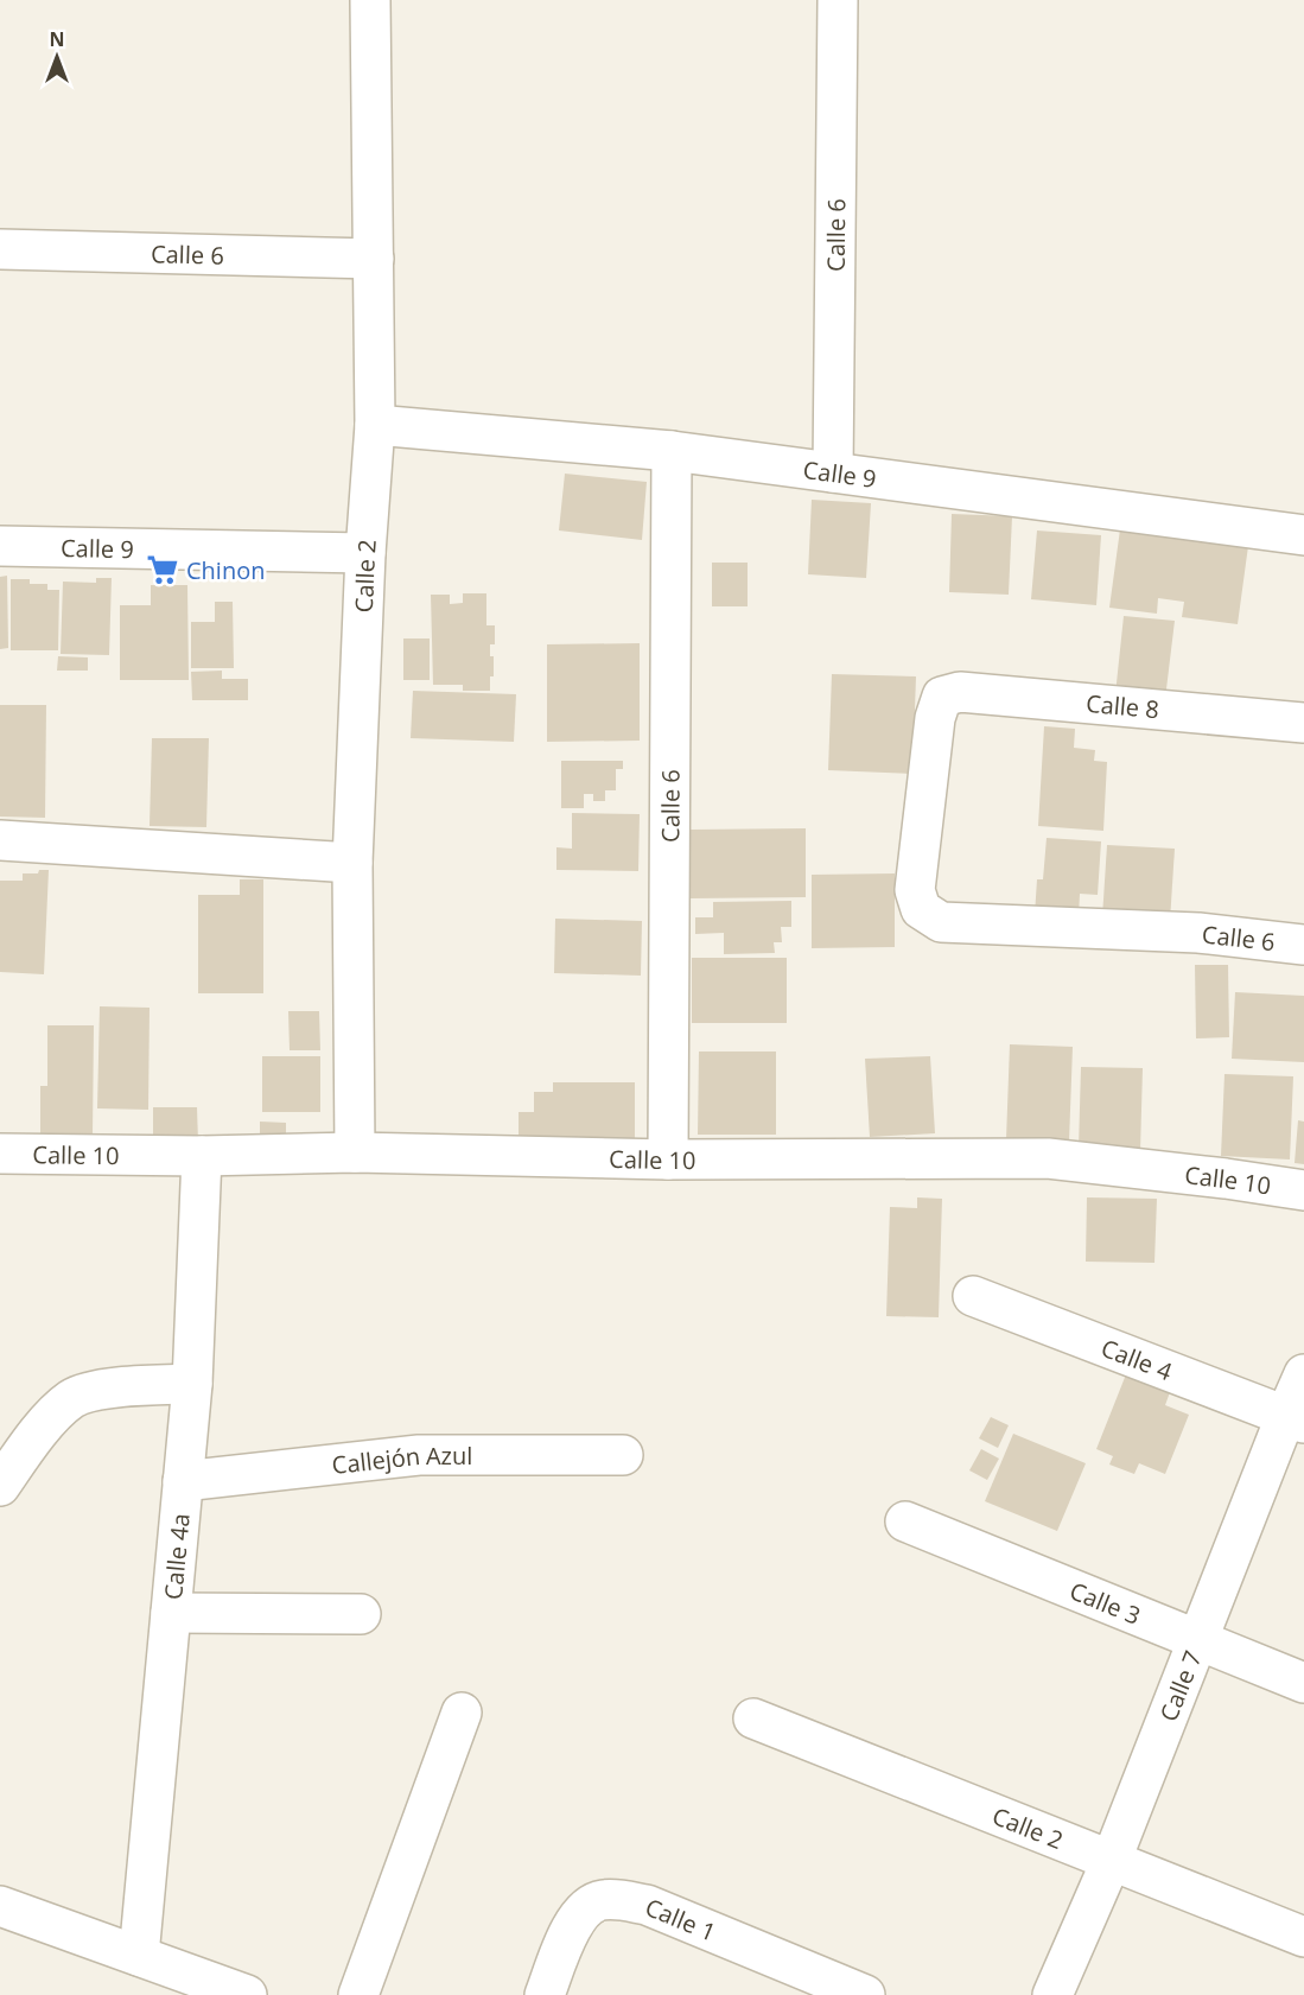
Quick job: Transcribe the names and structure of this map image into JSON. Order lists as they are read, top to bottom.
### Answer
{
  "streets": {
    "street": [
      "Calle 6",
      "Calle 9",
      "Calle 2",
      "Calle 8",
      "Calle 10",
      "Calle 4",
      "Callejón Azul",
      "Calle 4a",
      "Calle 3",
      "Calle 7",
      "Calle 1"
    ]
  },
  "crossings": [
    ["Calle 6", "Calle 9"],
    ["Calle 6", "Calle 2"],
    ["Calle 6", "Calle 8"],
    ["Calle 6", "Calle 10"],
    ["Calle 9", "Calle 2"],
    ["Calle 2", "Calle 10"],
    ["Calle 2", "Calle 7"],
    ["Calle 10", "Calle 4a"],
    ["Calle 4", "Calle 7"],
    ["Callejón Azul", "Calle 4a"],
    ["Calle 3", "Calle 7"]
  ],
  "places": {
    "supermarket": ["Chinon"]
  },
  "north": "top"
}
